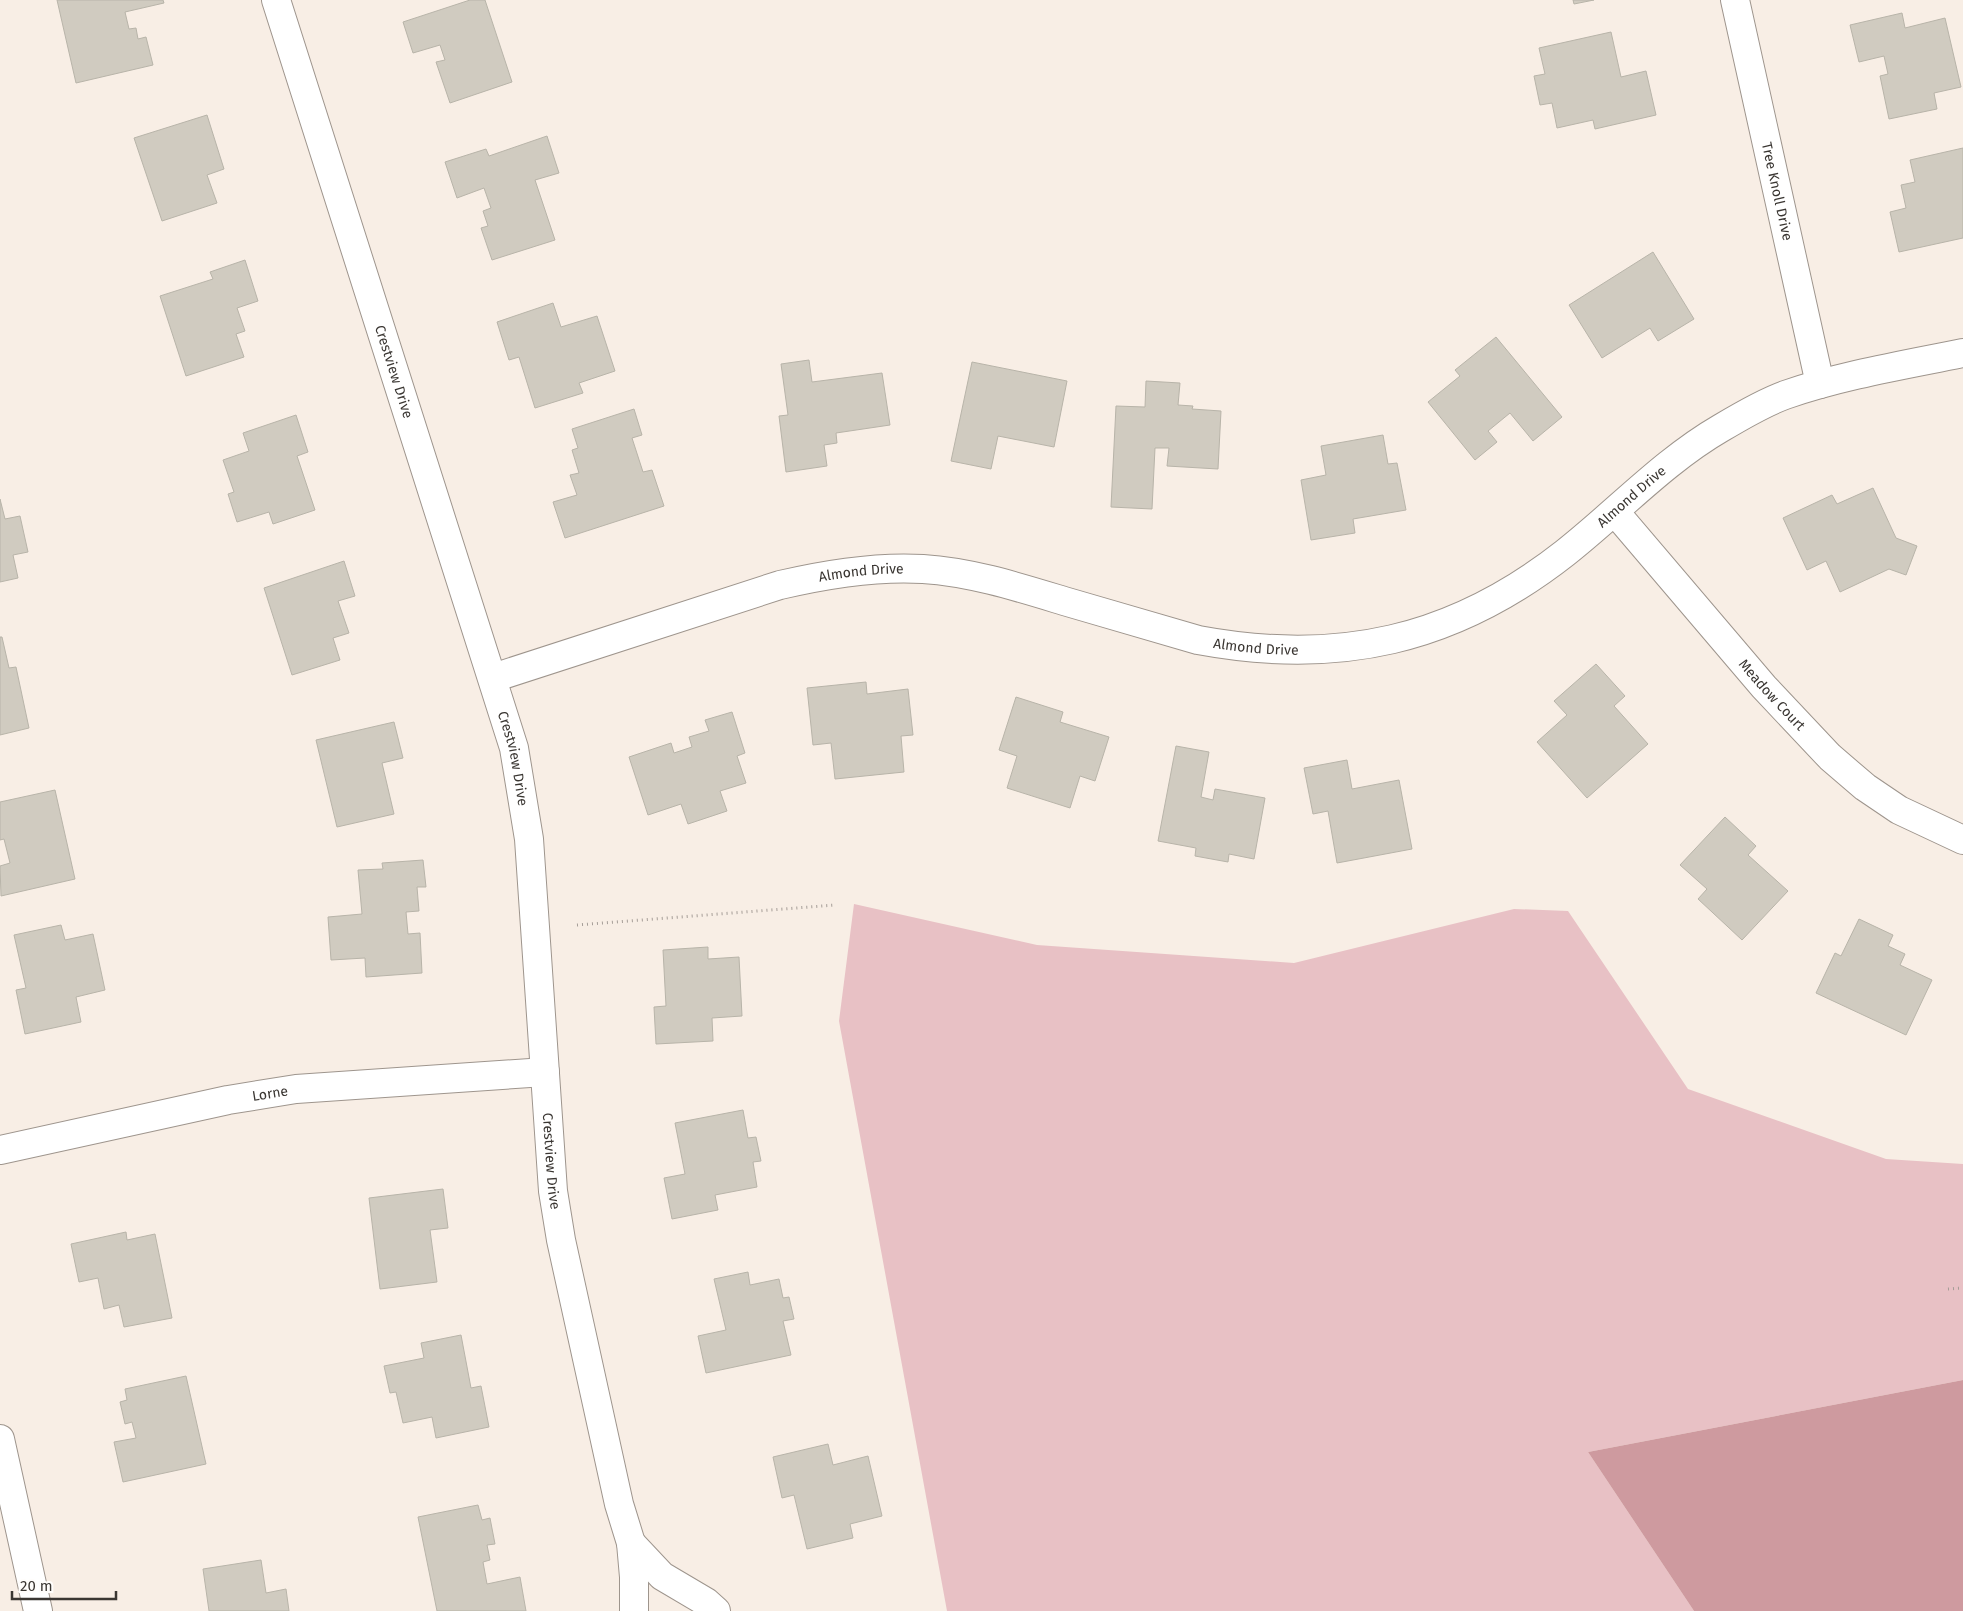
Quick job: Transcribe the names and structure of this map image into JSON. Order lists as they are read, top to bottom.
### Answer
{
  "streets": {
    "street": [
      "Tree Knoll Drive",
      "Crestview Drive",
      "Almond Drive",
      "Meadow Court",
      "Lorne"
    ]
  },
  "crossings": [
    ["Tree Knoll Drive", "Almond Drive"],
    ["Crestview Drive", "Almond Drive"],
    ["Crestview Drive", "Lorne"],
    ["Almond Drive", "Meadow Court"]
  ],
  "scale_bar": "20 m"
}
